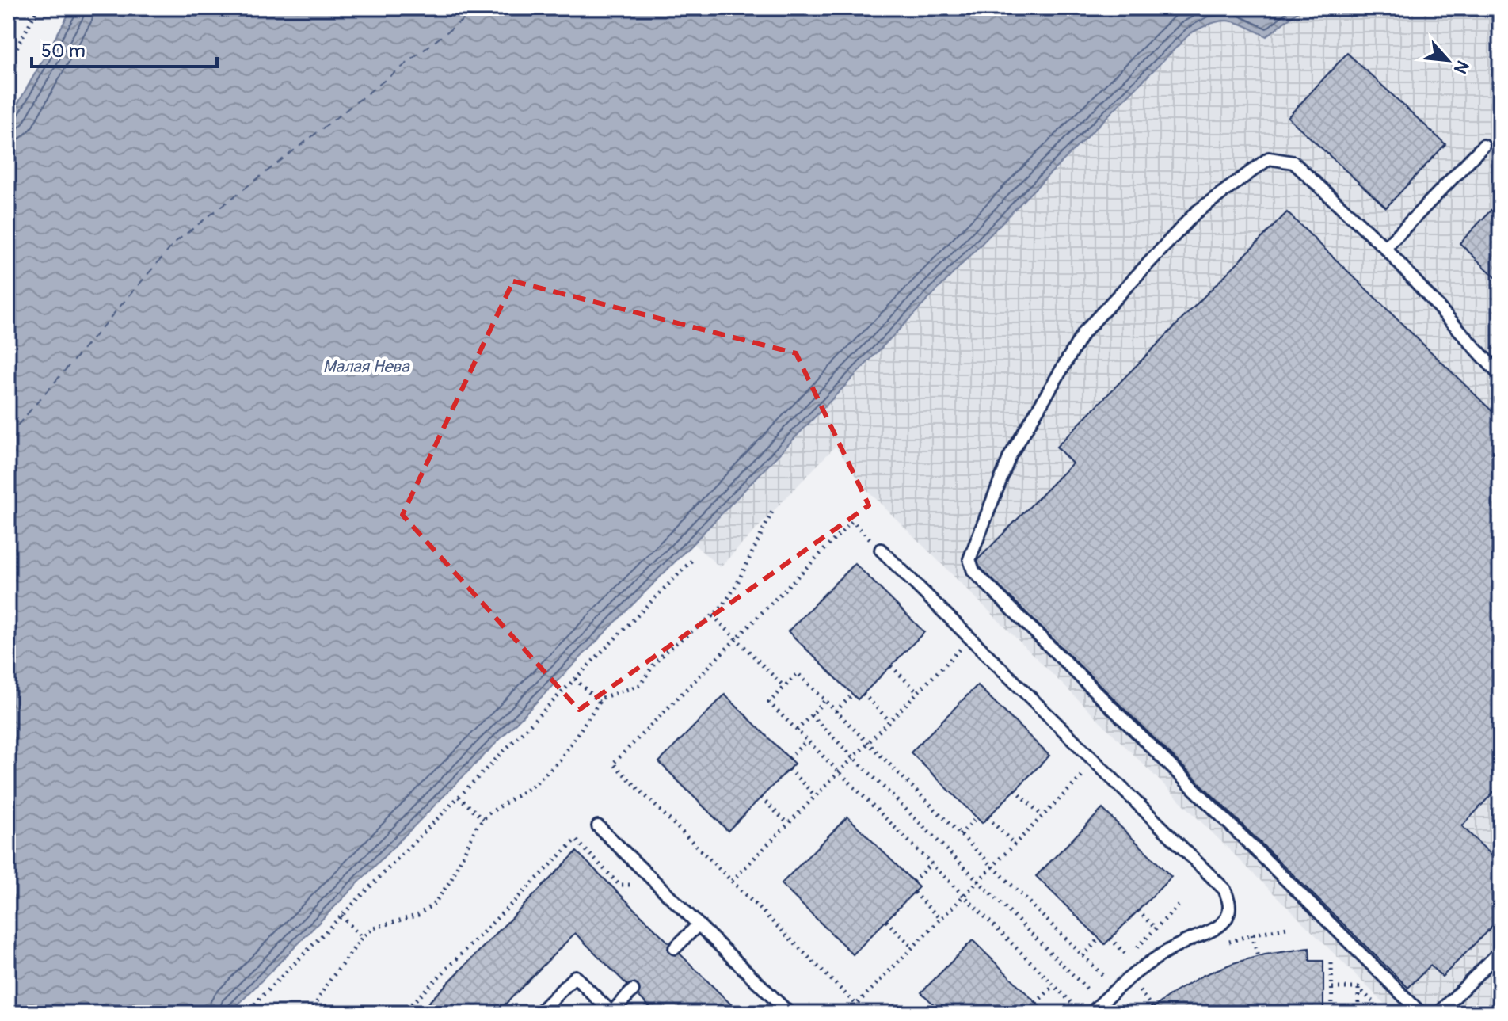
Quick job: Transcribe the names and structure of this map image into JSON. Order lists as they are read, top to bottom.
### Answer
{
  "water": ["Малая Нева"],
  "scale_bar": "50 m",
  "north": "bottom right"
}
